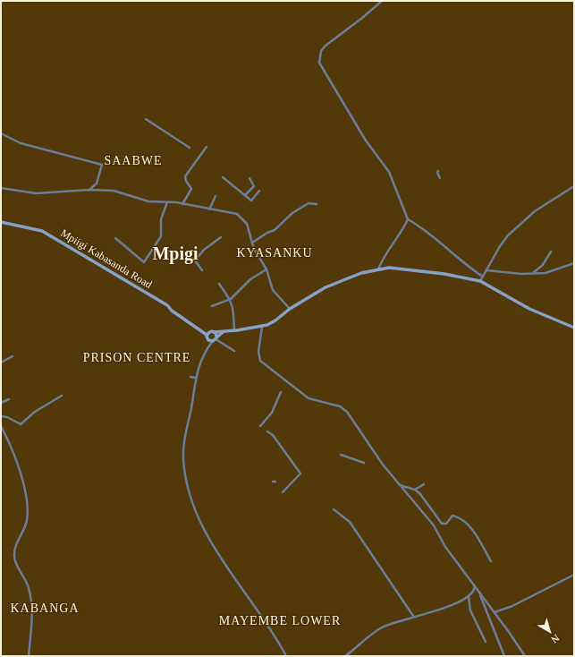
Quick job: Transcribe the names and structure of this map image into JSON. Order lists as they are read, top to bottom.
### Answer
{
  "streets": {
    "main road": ["Mpiigi Kabasanda Road"]
  },
  "districts": [
    "SAABWE",
    "KYASANKU",
    "Mpigi",
    "PRISON CENTRE",
    "KABANGA",
    "MAYEMBE LOWER"
  ],
  "north": "bottom right"
}
